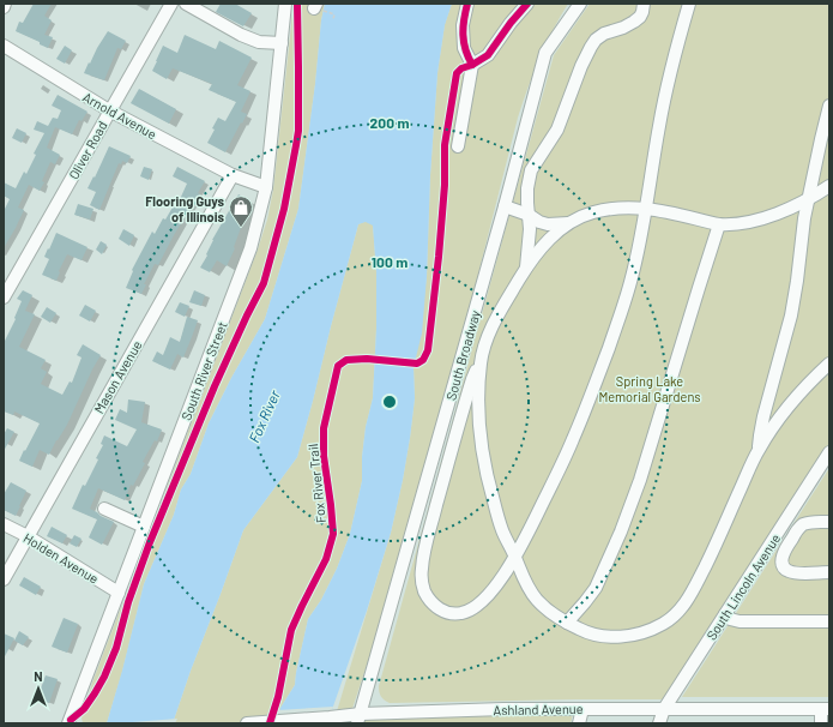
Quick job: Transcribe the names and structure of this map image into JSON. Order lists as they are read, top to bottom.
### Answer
{
  "streets": {
    "street": [
      "Arnold Avenue",
      "Oliver Road",
      "South Broadway",
      "South River Street",
      "Mason Avenue",
      "Holden Avenue",
      "South Lincoln Avenue",
      "Ashland Avenue"
    ],
    "cycle path": ["Fox River Trail"]
  },
  "crossings": [
    ["Arnold Avenue", "Oliver Road"],
    ["Arnold Avenue", "South River Street"],
    ["Arnold Avenue", "Mason Avenue"],
    ["South Broadway", "Ashland Avenue"],
    ["South River Street", "Holden Avenue"],
    ["Mason Avenue", "Holden Avenue"],
    ["South Lincoln Avenue", "Ashland Avenue"]
  ],
  "water": ["Fox River"],
  "parks": ["Spring Lake Memorial Gardens"],
  "places": {
    "shop": ["Flooring Guys of Illinois"]
  },
  "north": "top",
  "rings": ["200 m", "100 m"]
}
